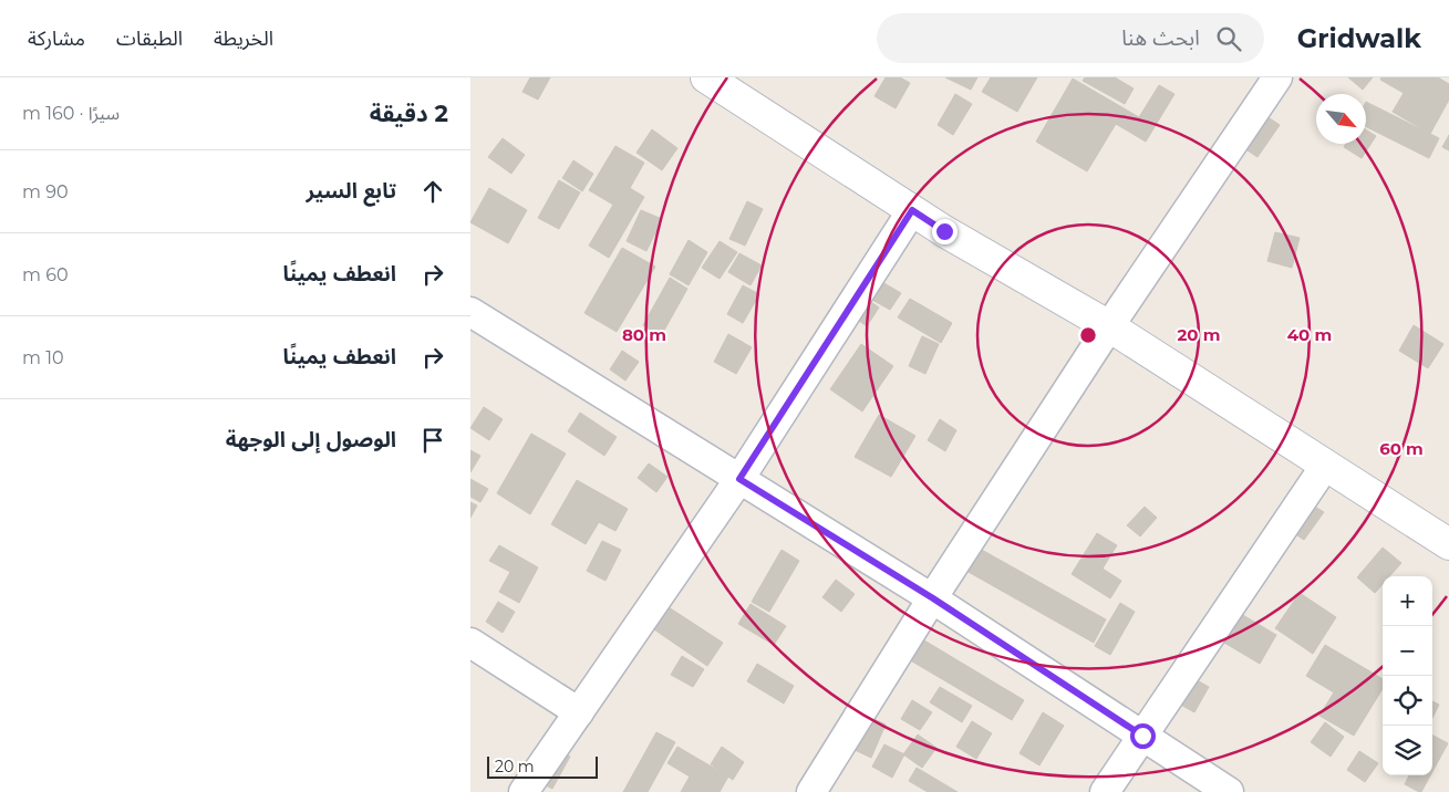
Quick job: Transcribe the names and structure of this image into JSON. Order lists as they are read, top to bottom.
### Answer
{
  "scale_bar": "20 m",
  "north": "bottom right",
  "page": {
    "header": "Gridwalk",
    "search": "ابحث هنا",
    "nav": ["الخريطة", "الطبقات", "مشاركة"],
    "heading": ["2 دقيقة", "سيرًا · 160 m"],
    "list": [
      ["تابع السير", "90 m"],
      ["انعطف يمينًا", "60 m"],
      ["انعطف يمينًا", "10 m"],
      "الوصول إلى الوجهة"
    ],
    "map_buttons": ["+", "−"],
    "scale": "20 m"
  },
  "rings": [
    "20 m",
    "40 m",
    "80 m",
    "60 m"
  ]
}
